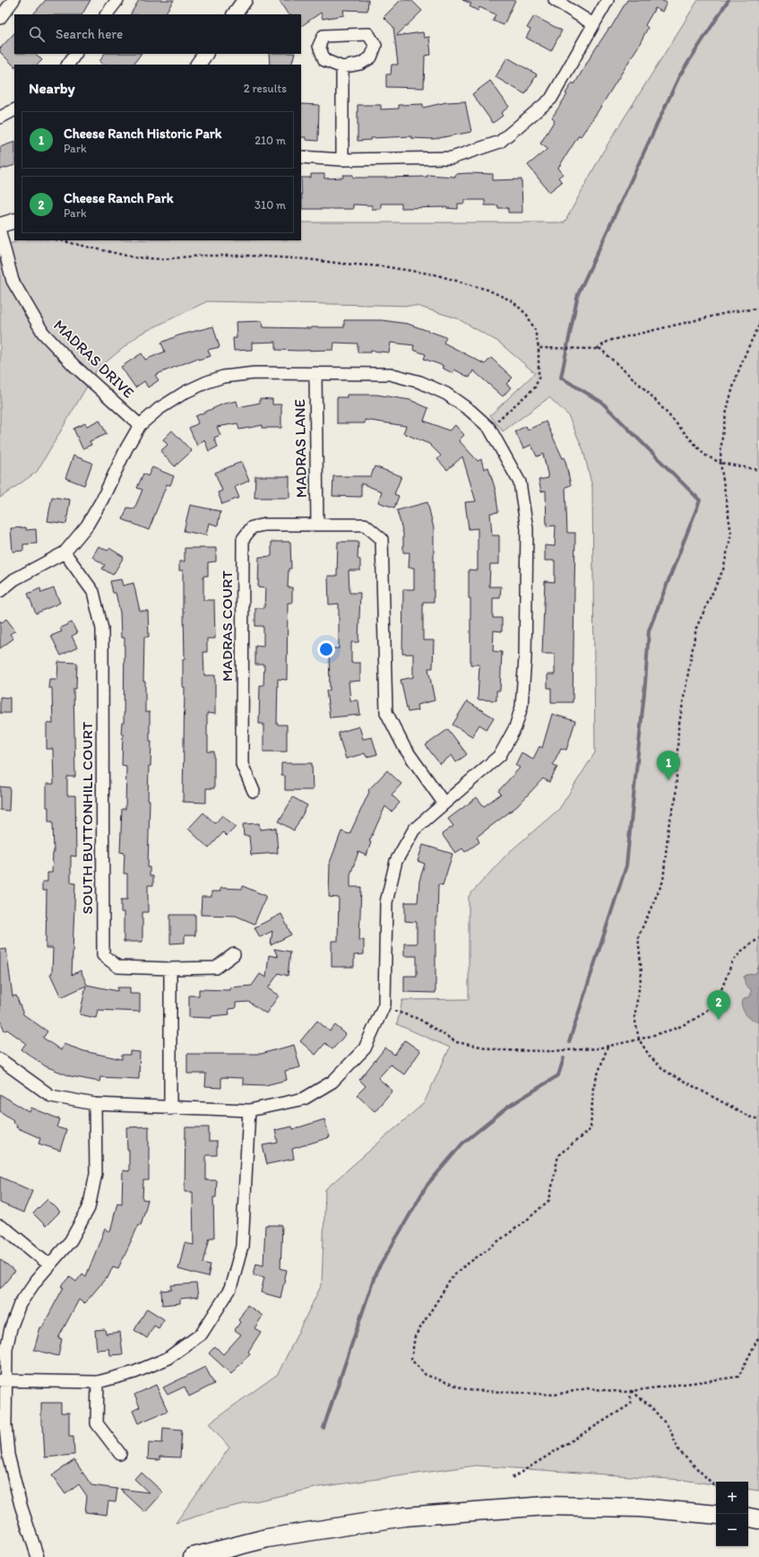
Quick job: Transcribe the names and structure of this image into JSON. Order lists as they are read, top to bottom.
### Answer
{
  "streets": {
    "street": [
      "MADRAS DRIVE",
      "MADRAS LANE",
      "MADRAS COURT",
      "SOUTH BUTTONHILL COURT"
    ]
  },
  "crossings": [
    ["MADRAS LANE", "MADRAS COURT"]
  ],
  "page": {
    "search": "Search here",
    "heading": ["Nearby", "2 results"],
    "list": [
      {
        "mark": "1",
        "name": "Cheese Ranch Historic Park",
        "note": "Park",
        "value": "210 m"
      },
      {
        "mark": "2",
        "name": "Cheese Ranch Park",
        "note": "Park",
        "value": "310 m"
      }
    ],
    "pins": ["1", "2"],
    "map_buttons": ["+", "−"]
  }
}
